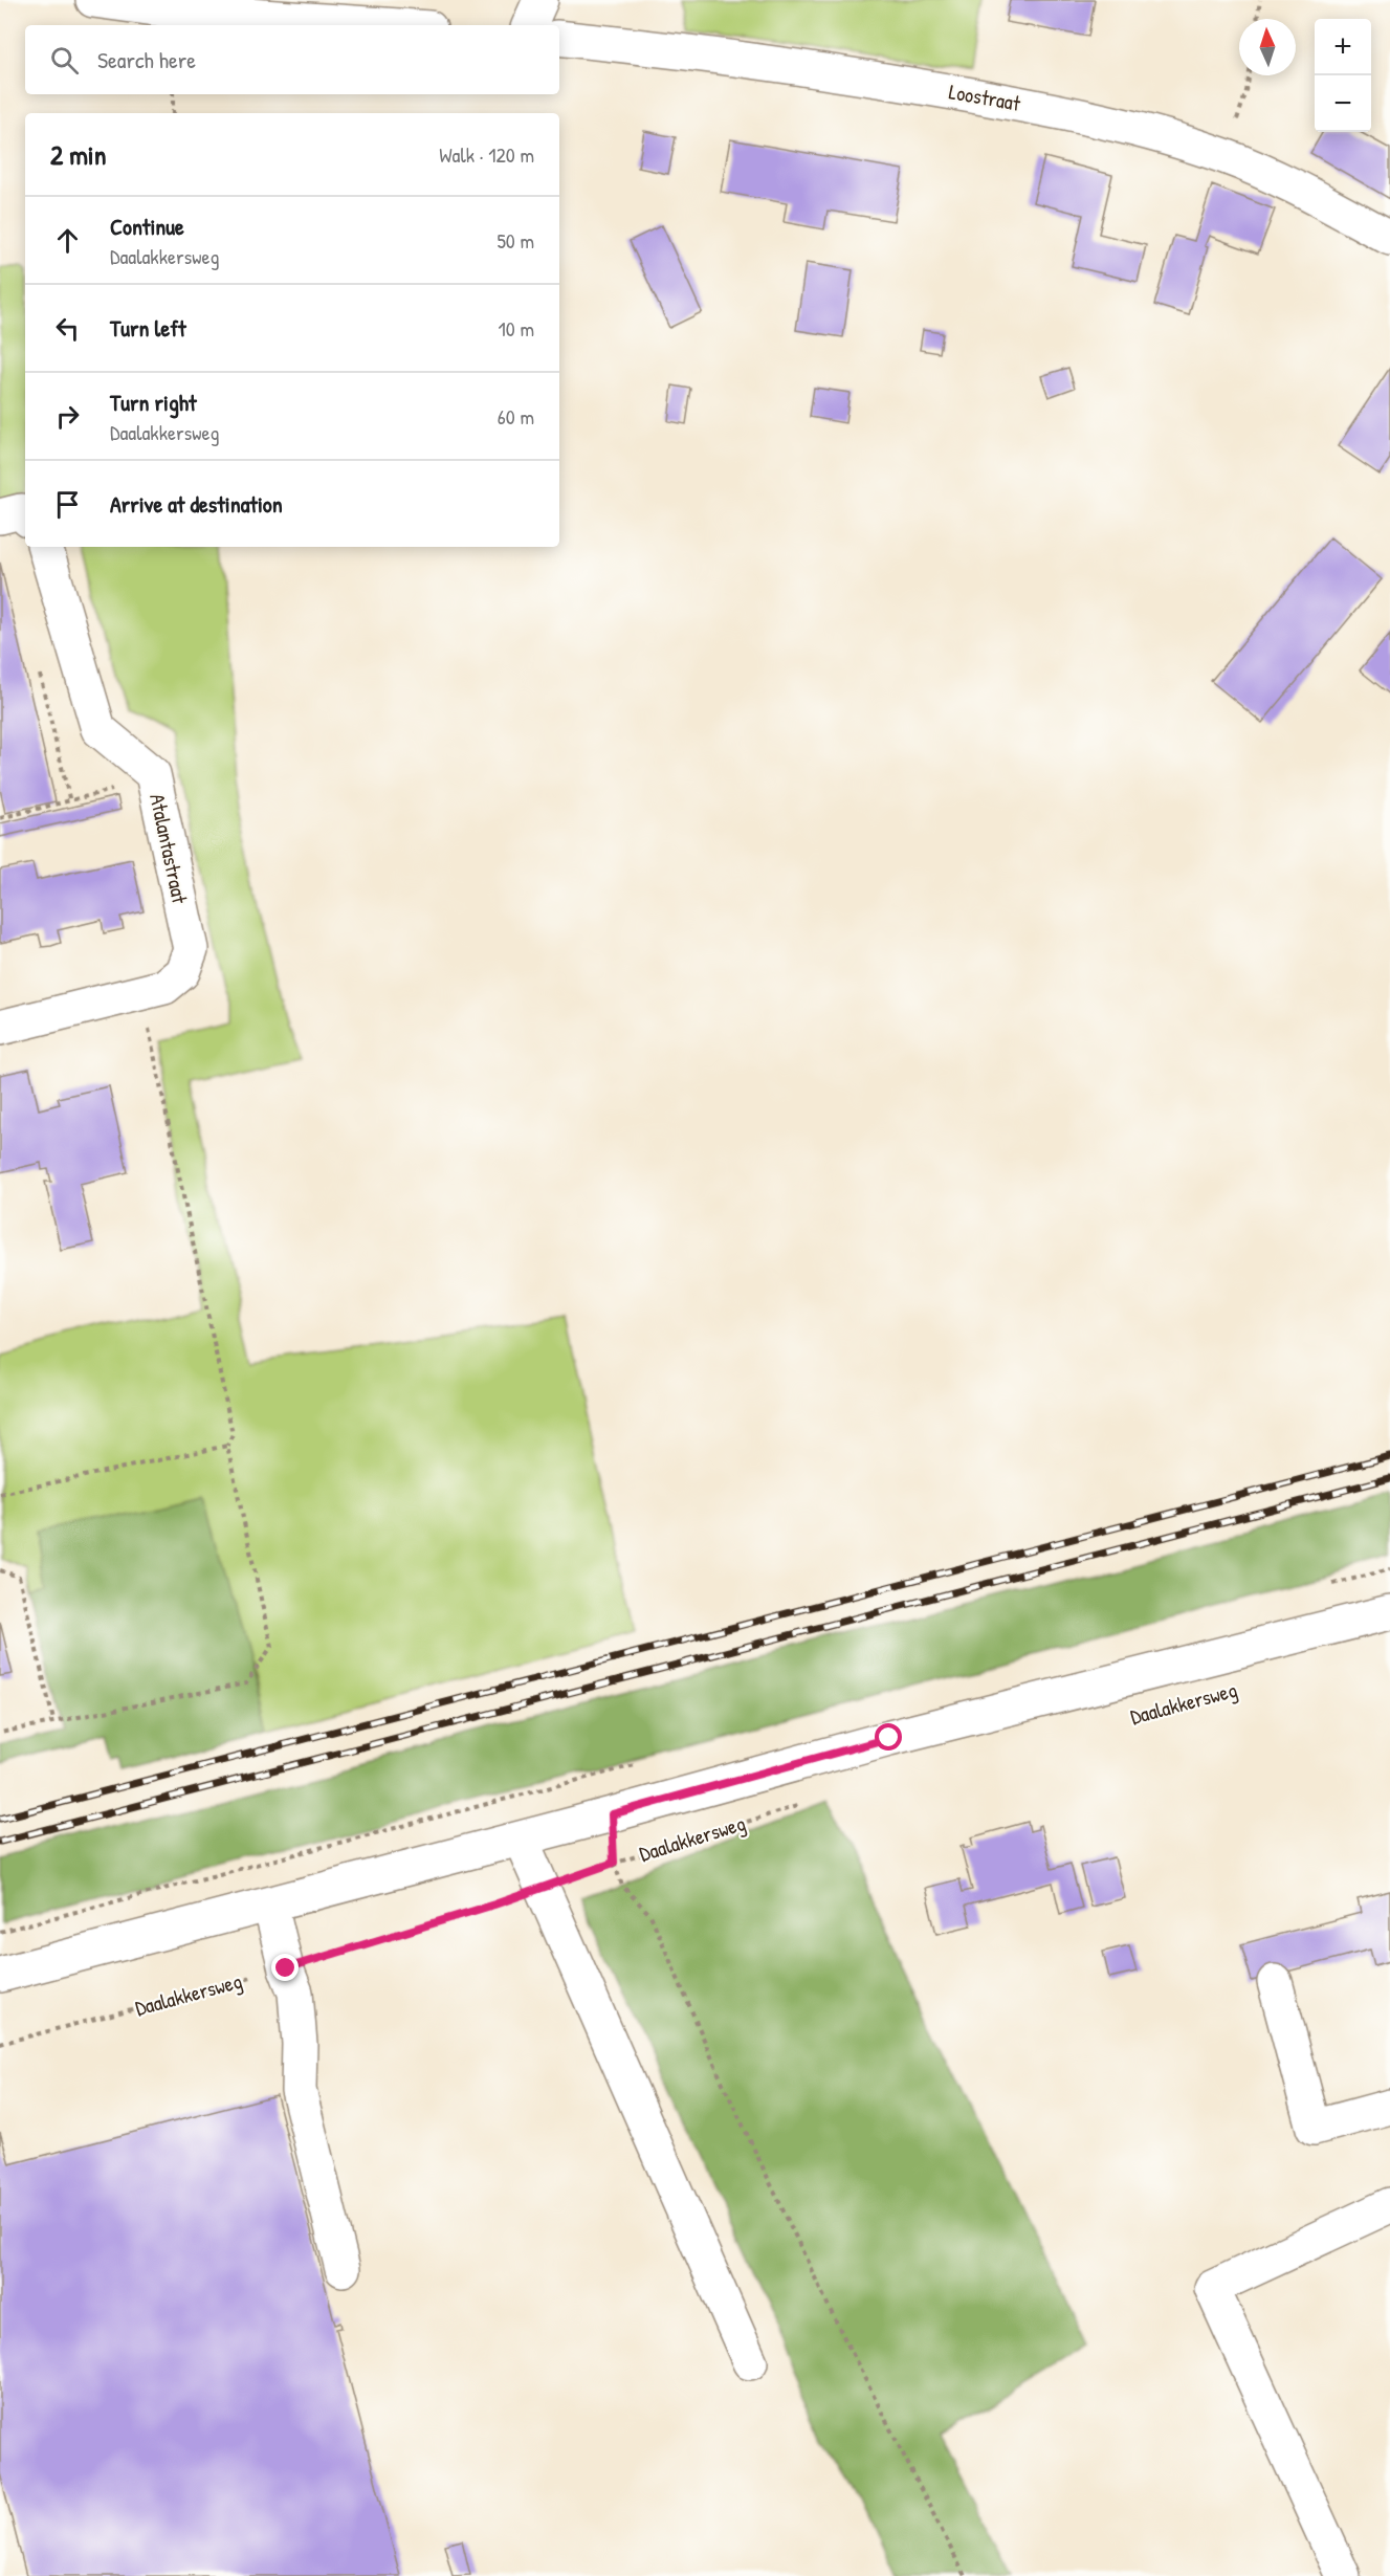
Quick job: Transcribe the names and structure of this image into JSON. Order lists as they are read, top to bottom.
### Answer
{
  "streets": {
    "street": ["Loostraat", "Atalantastraat", "Daalakkersweg"]
  },
  "north": "top",
  "page": {
    "map_buttons": ["+", "−"],
    "search": "Search here",
    "heading": ["2 min", "Walk · 120 m"],
    "list": [
      ["Continue", "Daalakkersweg", "50 m"],
      ["Turn left", "10 m"],
      ["Turn right", "Daalakkersweg", "60 m"],
      "Arrive at destination"
    ]
  }
}
